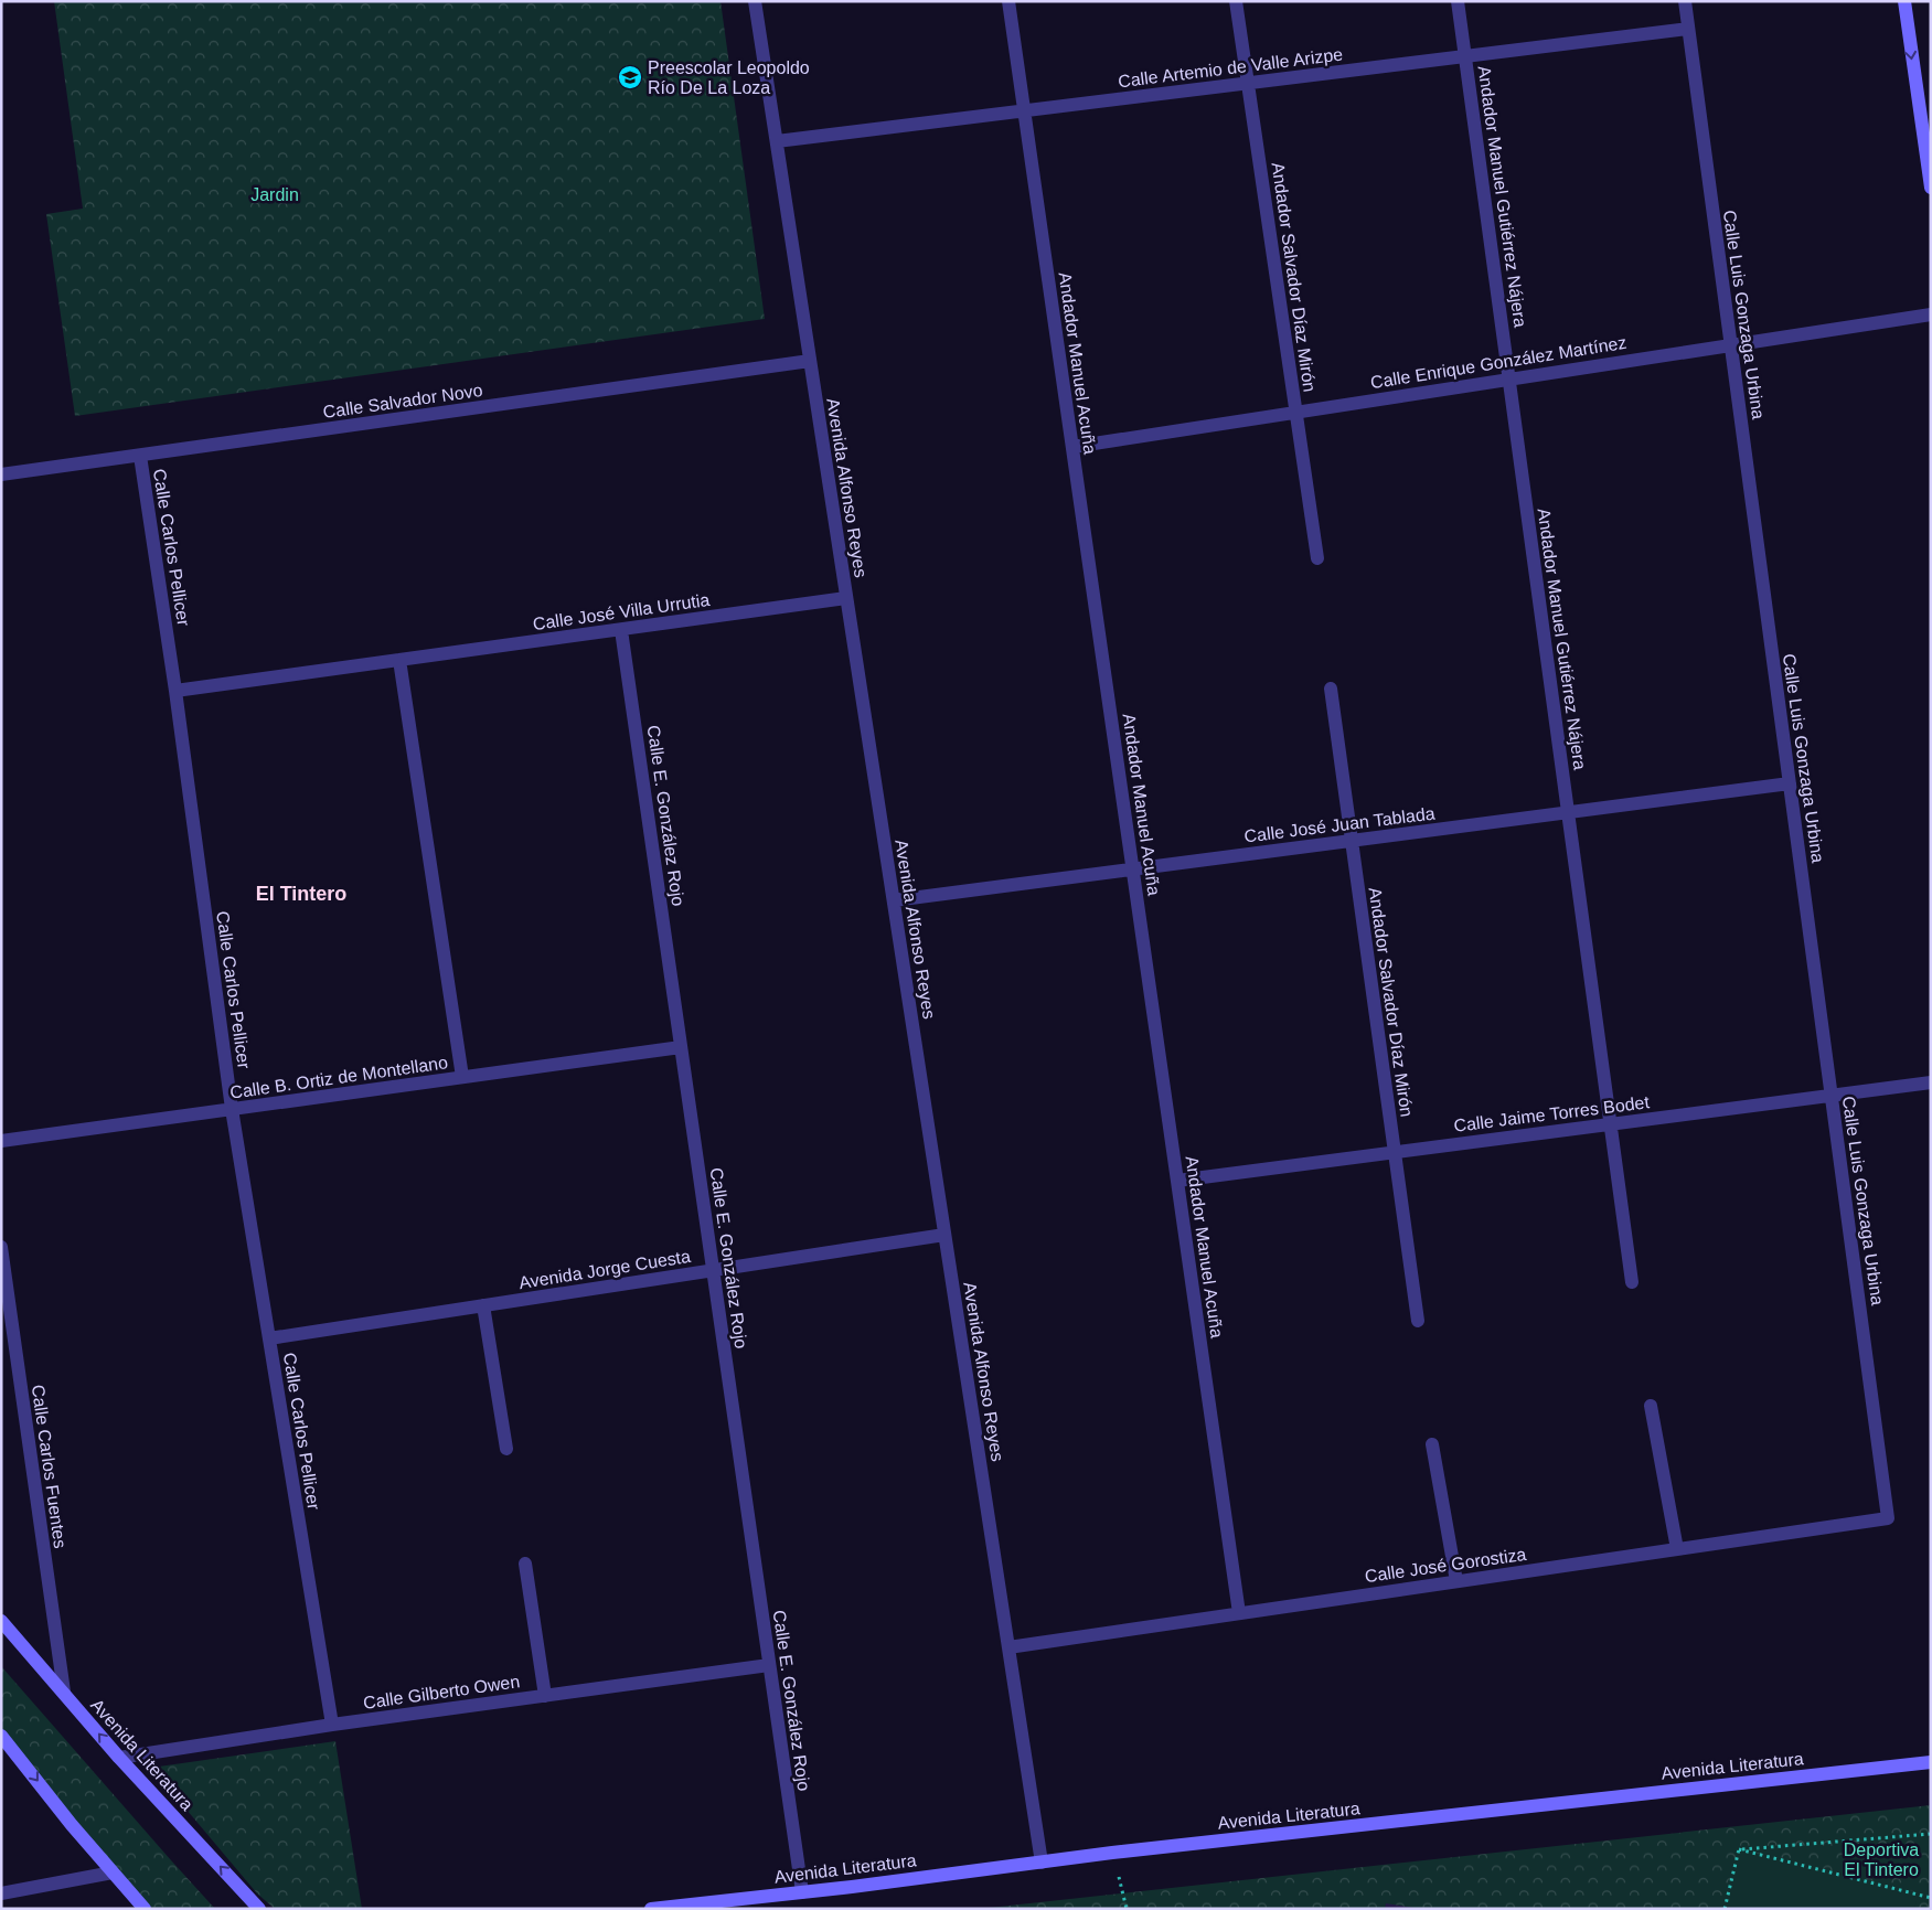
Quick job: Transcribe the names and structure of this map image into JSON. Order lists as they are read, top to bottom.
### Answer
{
  "streets": {
    "street": [
      "Calle Artemio de Valle Arizpe",
      "Andador Manuel Gutiérrez Nájera",
      "Andador Salvador Díaz Mirón",
      "Calle Luis Gonzaga Urbina",
      "Calle Enrique González Martínez",
      "Andador Manuel Acuña",
      "Calle Salvador Novo",
      "Avenida Alfonso Reyes",
      "Calle Carlos Pellicer",
      "Calle José Villa Urrutia",
      "Calle E. González Rojo",
      "Calle José Juan Tablada",
      "Calle B. Ortiz de Montellano",
      "Calle Jaime Torres Bodet",
      "Avenida Jorge Cuesta",
      "Calle Carlos Fuentes",
      "Calle José Gorostiza",
      "Calle Gilberto Owen",
      "Avenida Literatura"
    ]
  },
  "crossings": [
    ["Calle Artemio de Valle Arizpe", "Andador Manuel Gutiérrez Nájera"],
    ["Calle Artemio de Valle Arizpe", "Andador Salvador Díaz Mirón"],
    ["Calle Artemio de Valle Arizpe", "Calle Luis Gonzaga Urbina"],
    ["Calle Artemio de Valle Arizpe", "Andador Manuel Acuña"],
    ["Calle Artemio de Valle Arizpe", "Avenida Alfonso Reyes"],
    ["Andador Manuel Gutiérrez Nájera", "Calle Enrique González Martínez"],
    ["Andador Manuel Gutiérrez Nájera", "Calle José Juan Tablada"],
    ["Andador Manuel Gutiérrez Nájera", "Calle Jaime Torres Bodet"],
    ["Andador Salvador Díaz Mirón", "Calle Enrique González Martínez"],
    ["Andador Salvador Díaz Mirón", "Calle José Juan Tablada"],
    ["Andador Salvador Díaz Mirón", "Calle Jaime Torres Bodet"],
    ["Calle Luis Gonzaga Urbina", "Calle Enrique González Martínez"],
    ["Calle Luis Gonzaga Urbina", "Calle José Juan Tablada"],
    ["Calle Luis Gonzaga Urbina", "Calle Jaime Torres Bodet"],
    ["Calle Luis Gonzaga Urbina", "Calle José Gorostiza"],
    ["Calle Enrique González Martínez", "Andador Manuel Acuña"],
    ["Andador Manuel Acuña", "Calle José Juan Tablada"],
    ["Andador Manuel Acuña", "Calle Jaime Torres Bodet"],
    ["Andador Manuel Acuña", "Calle José Gorostiza"],
    ["Calle Salvador Novo", "Avenida Alfonso Reyes"],
    ["Calle Salvador Novo", "Calle Carlos Pellicer"],
    ["Avenida Alfonso Reyes", "Calle José Villa Urrutia"],
    ["Avenida Alfonso Reyes", "Calle José Juan Tablada"],
    ["Avenida Alfonso Reyes", "Avenida Jorge Cuesta"],
    ["Avenida Alfonso Reyes", "Calle José Gorostiza"],
    ["Avenida Alfonso Reyes", "Avenida Literatura"],
    ["Calle Carlos Pellicer", "Calle José Villa Urrutia"],
    ["Calle Carlos Pellicer", "Calle B. Ortiz de Montellano"],
    ["Calle Carlos Pellicer", "Avenida Jorge Cuesta"],
    ["Calle Carlos Pellicer", "Calle Gilberto Owen"],
    ["Calle José Villa Urrutia", "Calle E. González Rojo"],
    ["Calle E. González Rojo", "Calle B. Ortiz de Montellano"],
    ["Calle E. González Rojo", "Avenida Jorge Cuesta"],
    ["Calle E. González Rojo", "Calle Gilberto Owen"],
    ["Calle E. González Rojo", "Avenida Literatura"],
    ["Calle Carlos Fuentes", "Avenida Literatura"],
    ["Calle Gilberto Owen", "Avenida Literatura"]
  ],
  "districts": ["El Tintero"],
  "parks": ["Jardin", "Deportiva El Tintero"],
  "places": {
    "school or university": ["Preescolar Leopoldo Río De La Loza"]
  }
}
